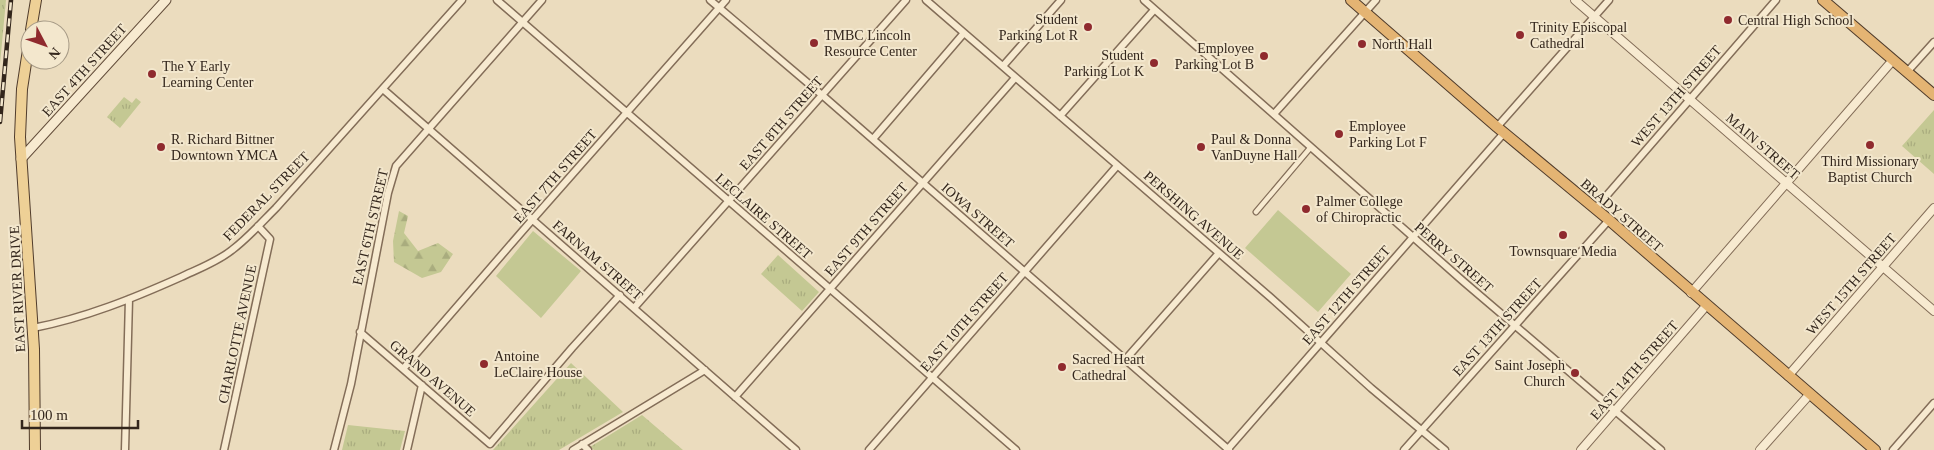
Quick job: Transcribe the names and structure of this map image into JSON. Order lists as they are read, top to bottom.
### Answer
{
  "streets": {
    "highway": ["BRADY STREET"],
    "main road": ["EAST 4TH STREET", "EAST RIVER DRIVE"],
    "street": [
      "WEST 13TH STREET",
      "EAST 8TH STREET",
      "MAIN STREET",
      "EAST 7TH STREET",
      "FEDERAL STREET",
      "IOWA STREET",
      "PERSHING AVENUE",
      "LECLAIRE STREET",
      "EAST 6TH STREET",
      "EAST 9TH STREET",
      "PERRY STREET",
      "FARNAM STREET",
      "WEST 15TH STREET",
      "EAST 12TH STREET",
      "EAST 10TH STREET",
      "EAST 13TH STREET",
      "CHARLOTTE AVENUE",
      "EAST 14TH STREET",
      "GRAND AVENUE"
    ]
  },
  "crossings": [
    ["EAST 4TH STREET", "EAST RIVER DRIVE"],
    ["WEST 13TH STREET", "MAIN STREET"],
    ["WEST 13TH STREET", "BRADY STREET"],
    ["EAST 8TH STREET", "IOWA STREET"],
    ["EAST 8TH STREET", "LECLAIRE STREET"],
    ["EAST 8TH STREET", "FARNAM STREET"],
    ["MAIN STREET", "WEST 15TH STREET"],
    ["MAIN STREET", "EAST 12TH STREET"],
    ["EAST 7TH STREET", "IOWA STREET"],
    ["EAST 7TH STREET", "LECLAIRE STREET"],
    ["EAST 7TH STREET", "FARNAM STREET"],
    ["EAST 7TH STREET", "GRAND AVENUE"],
    ["FEDERAL STREET", "FARNAM STREET"],
    ["FEDERAL STREET", "EAST RIVER DRIVE"],
    ["FEDERAL STREET", "CHARLOTTE AVENUE"],
    ["IOWA STREET", "EAST 9TH STREET"],
    ["IOWA STREET", "EAST 12TH STREET"],
    ["IOWA STREET", "EAST 10TH STREET"],
    ["PERSHING AVENUE", "EAST 9TH STREET"],
    ["PERSHING AVENUE", "EAST 12TH STREET"],
    ["PERSHING AVENUE", "EAST 10TH STREET"],
    ["PERSHING AVENUE", "EAST 13TH STREET"],
    ["BRADY STREET", "WEST 15TH STREET"],
    ["BRADY STREET", "EAST 12TH STREET"],
    ["BRADY STREET", "EAST 13TH STREET"],
    ["BRADY STREET", "EAST 14TH STREET"],
    ["LECLAIRE STREET", "EAST 6TH STREET"],
    ["LECLAIRE STREET", "EAST 9TH STREET"],
    ["LECLAIRE STREET", "EAST 10TH STREET"],
    ["EAST 6TH STREET", "FARNAM STREET"],
    ["EAST 6TH STREET", "GRAND AVENUE"],
    ["EAST 9TH STREET", "FARNAM STREET"],
    ["PERRY STREET", "EAST 12TH STREET"],
    ["PERRY STREET", "EAST 13TH STREET"],
    ["PERRY STREET", "EAST 14TH STREET"],
    ["FARNAM STREET", "GRAND AVENUE"]
  ],
  "places": [
    "Central High School",
    "Student Parking Lot R",
    "Trinity Episcopal Cathedral",
    "TMBC Lincoln Resource Center",
    "North Hall",
    "Employee Parking Lot B",
    "Student Parking Lot K",
    "The Y Early Learning Center",
    "Employee Parking Lot F",
    "Third Missionary Baptist Church",
    "R. Richard Bittner Downtown YMCA",
    "Paul & Donna VanDuyne Hall",
    "Palmer College of Chiropractic",
    "Townsquare Media",
    "Antoine LeClaire House",
    "Sacred Heart Cathedral",
    "Saint Joseph Church"
  ],
  "scale_bar": "100 m",
  "north": "bottom right"
}
